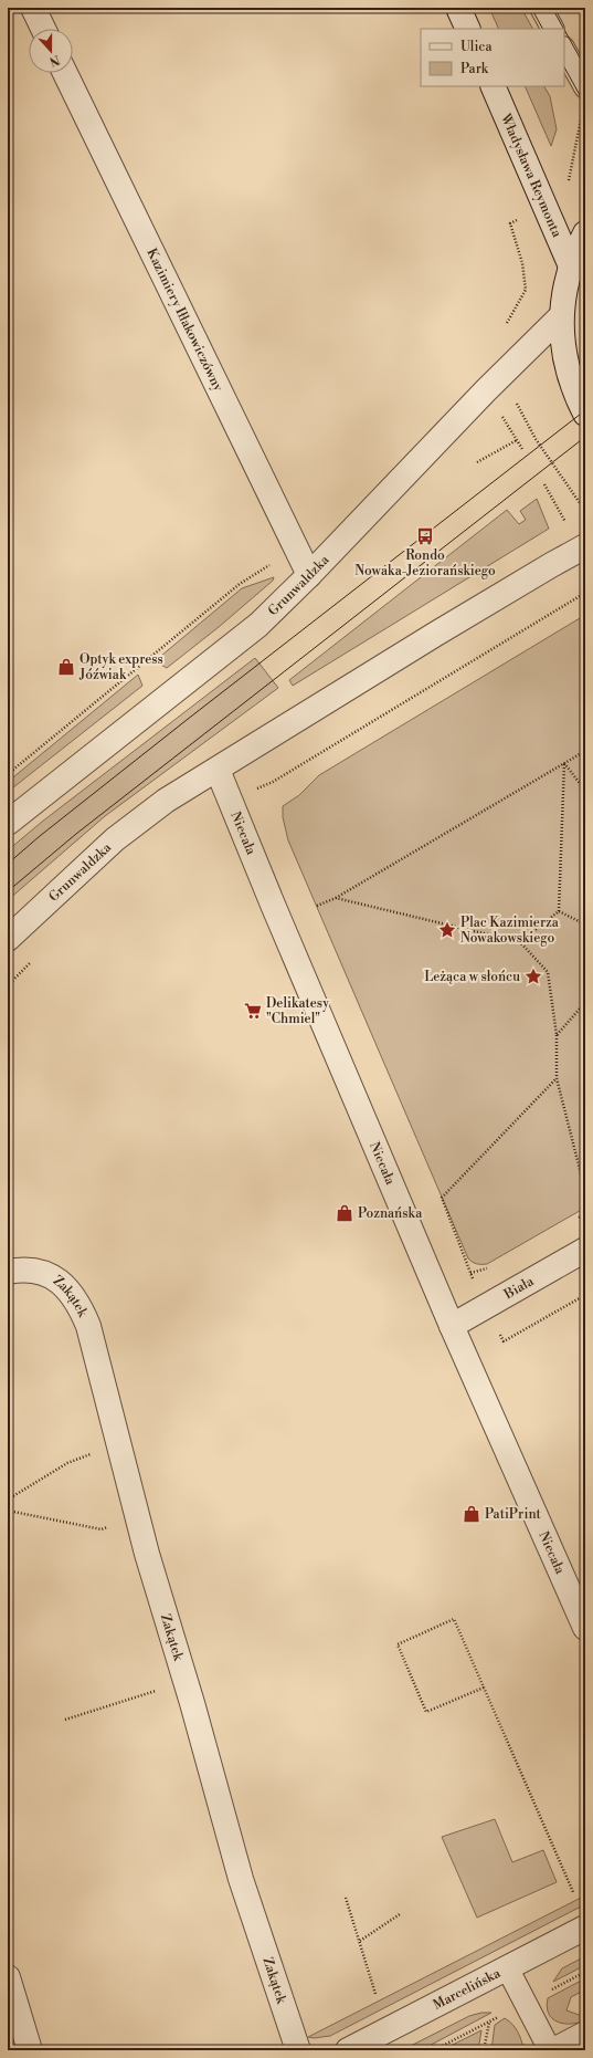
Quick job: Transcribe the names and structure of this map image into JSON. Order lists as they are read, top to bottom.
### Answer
{
  "streets": {
    "street": [
      "Władysława Reymonta",
      "Kazimiery Iłłakowiczówny",
      "Grunwaldzka",
      "Niecała",
      "Biała",
      "Zakątek",
      "Marcelińska"
    ]
  },
  "crossings": [
    ["Kazimiery Iłłakowiczówny", "Grunwaldzka"],
    ["Grunwaldzka", "Niecała"],
    ["Niecała", "Biała"]
  ],
  "places": {
    "bus stop": ["Rondo Nowaka-Jeziorańskiego"],
    "shop": ["Optyk express Jóźwiak", "Poznańska", "PatiPrint"],
    "place": ["Plac Kazimierza Nowakowskiego", "Leżąca w słońcu"],
    "supermarket": ["Delikatesy \"Chmiel\""]
  },
  "legend": ["Ulica", "Park"],
  "north": "bottom"
}
